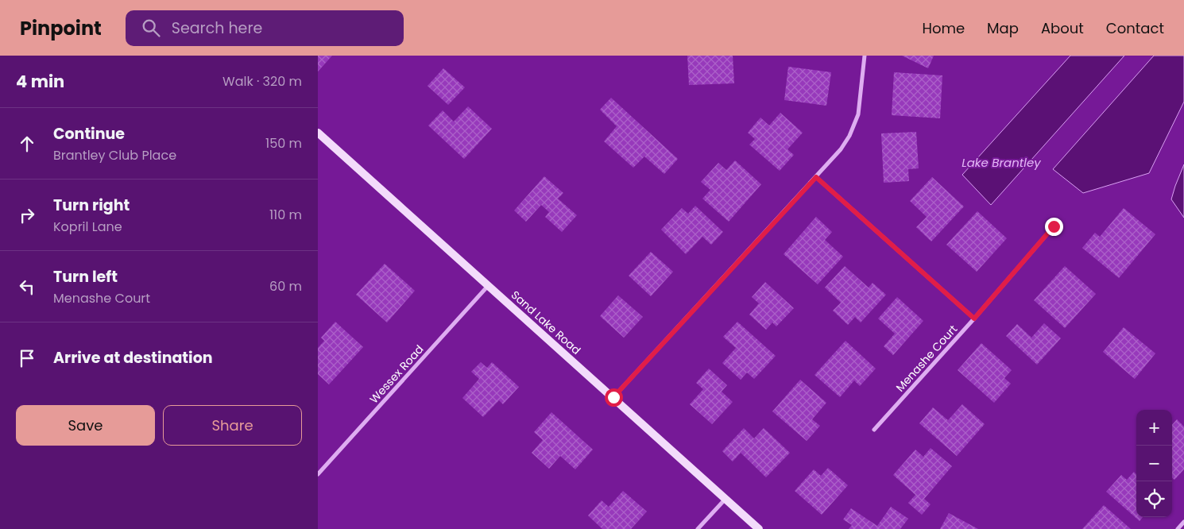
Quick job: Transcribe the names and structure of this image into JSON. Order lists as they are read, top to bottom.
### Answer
{
  "streets": {
    "street": ["Sand Lake Road", "Menashe Court", "Wessex Road"]
  },
  "crossings": [
    ["Sand Lake Road", "Wessex Road"]
  ],
  "water": ["Lake Brantley"],
  "page": {
    "header": "Pinpoint",
    "search": "Search here",
    "nav": [
      "Home",
      "Map",
      "About",
      "Contact"
    ],
    "heading": ["4 min", "Walk · 320 m"],
    "list": [
      ["Continue", "Brantley Club Place", "150 m"],
      ["Turn right", "Kopril Lane", "110 m"],
      ["Turn left", "Menashe Court", "60 m"],
      "Arrive at destination"
    ],
    "buttons": ["Save", "Share"],
    "map_buttons": ["+", "−"]
  }
}
